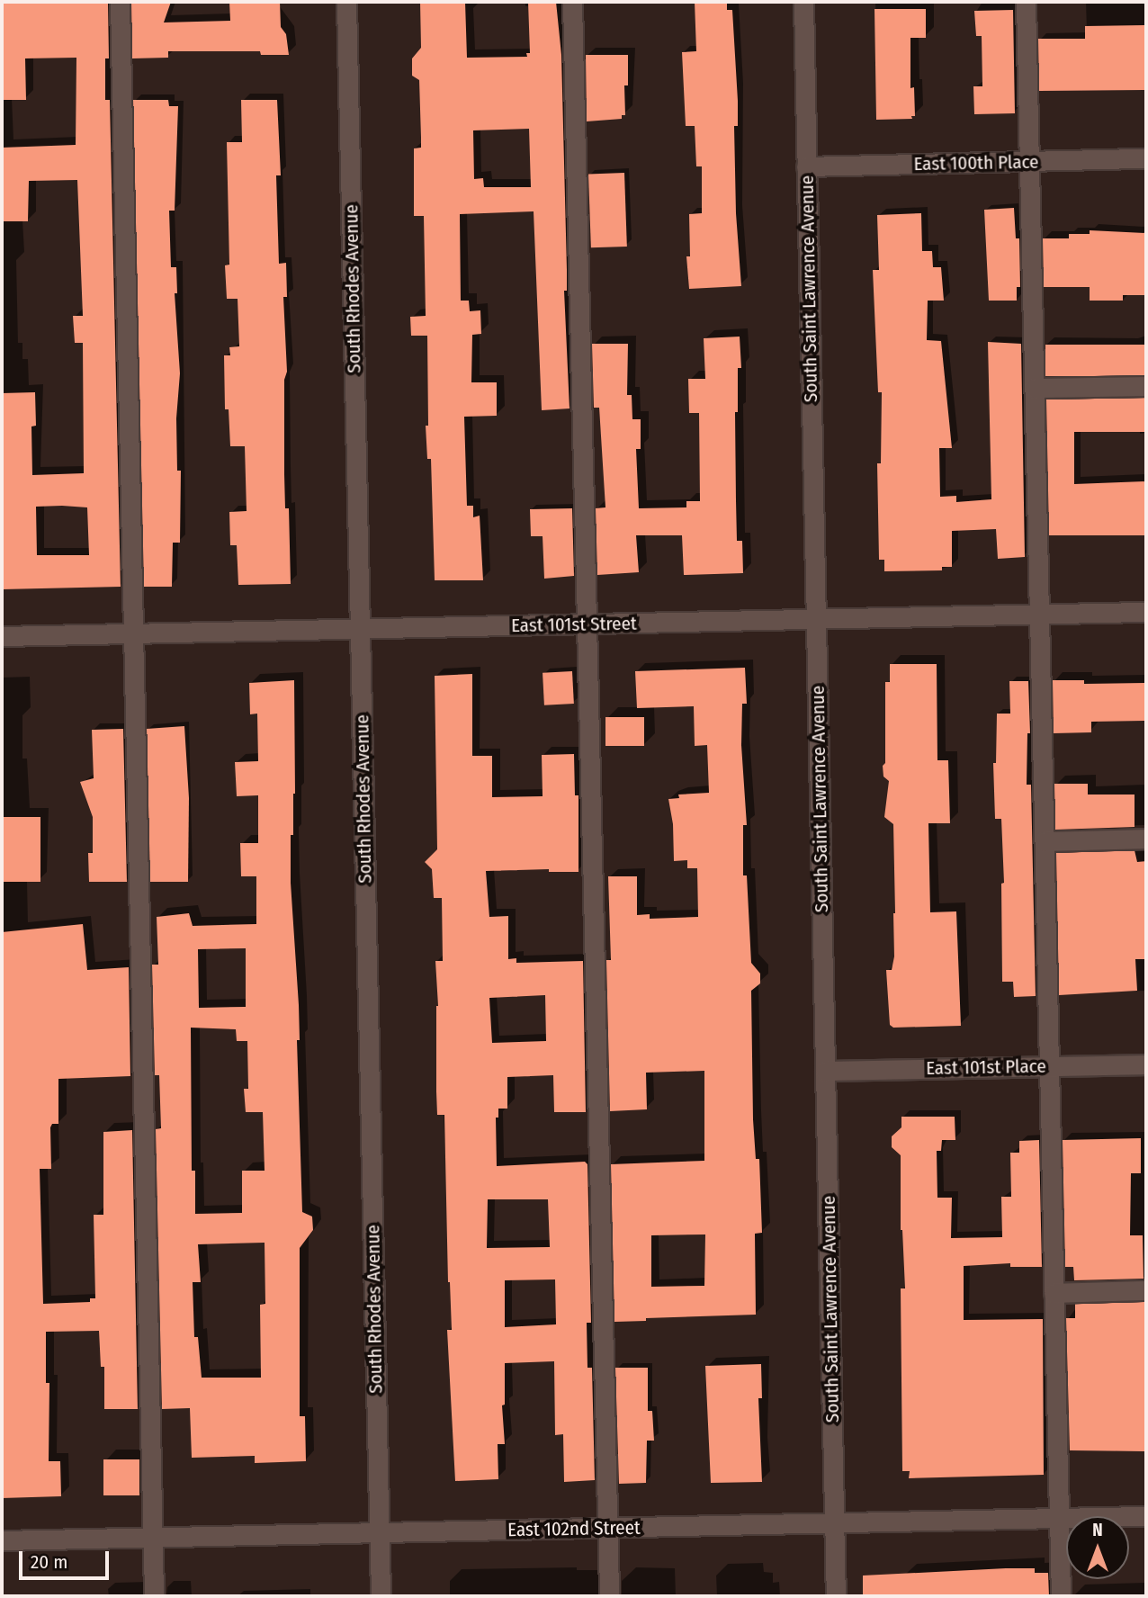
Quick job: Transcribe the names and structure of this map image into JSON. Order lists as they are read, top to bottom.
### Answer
{
  "streets": {
    "street": [
      "East 100th Place",
      "South Rhodes Avenue",
      "South Saint Lawrence Avenue",
      "East 101st Street",
      "East 101st Place",
      "East 102nd Street"
    ]
  },
  "crossings": [
    ["East 100th Place", "South Saint Lawrence Avenue"],
    ["South Rhodes Avenue", "East 101st Street"],
    ["South Rhodes Avenue", "East 102nd Street"],
    ["South Saint Lawrence Avenue", "East 101st Street"],
    ["South Saint Lawrence Avenue", "East 101st Place"],
    ["South Saint Lawrence Avenue", "East 102nd Street"]
  ],
  "scale_bar": "20 m",
  "north": "top"
}
